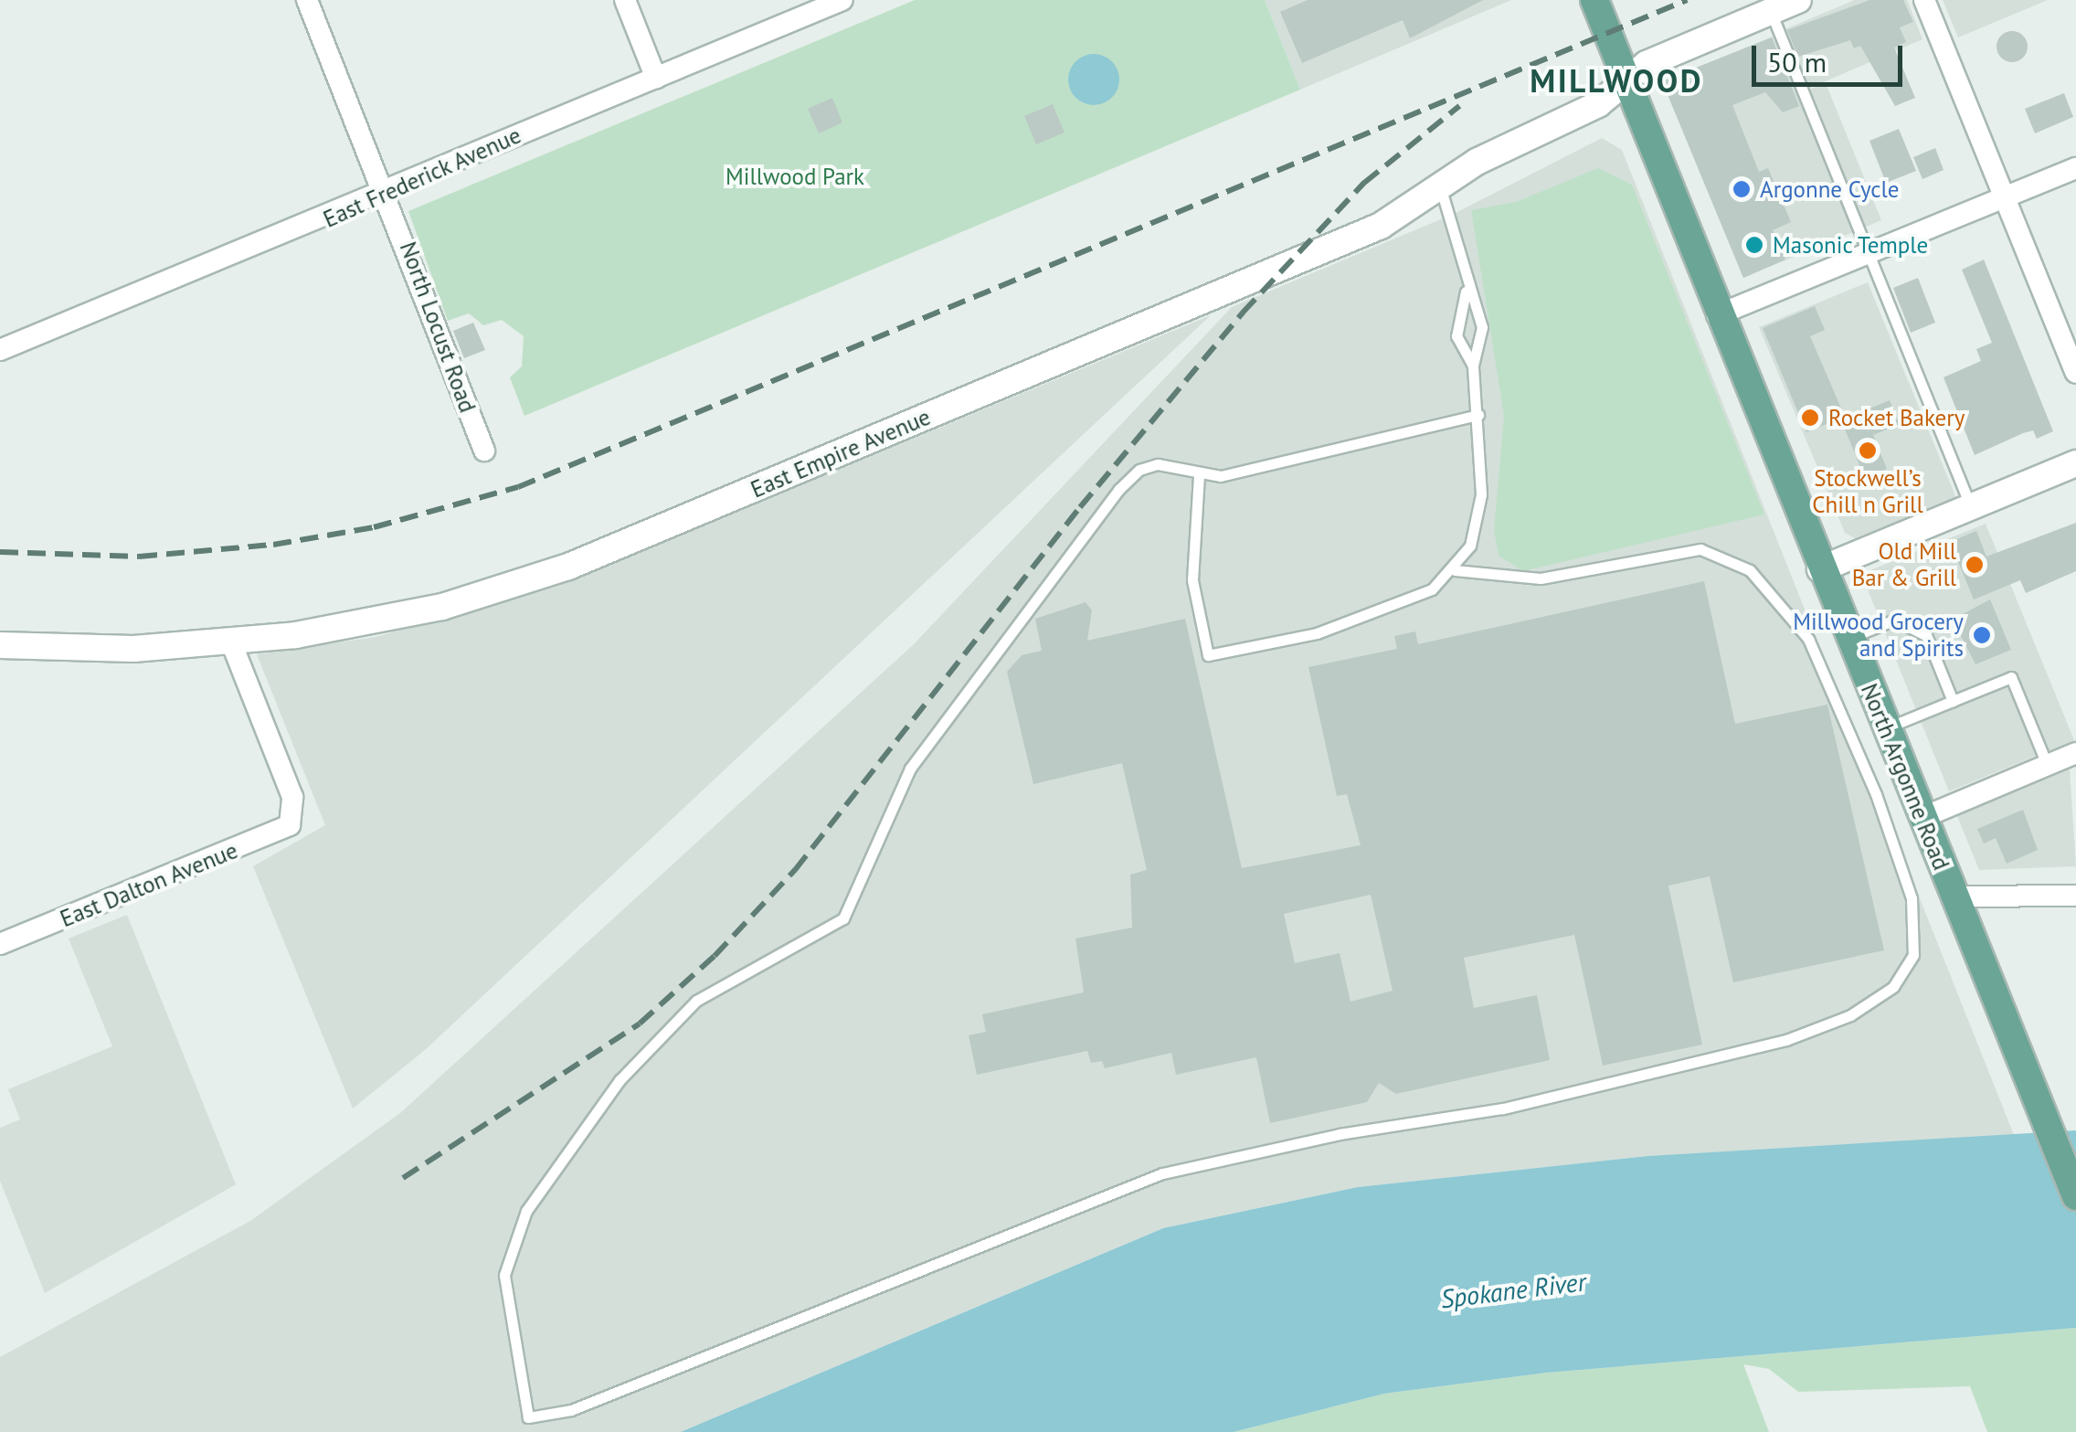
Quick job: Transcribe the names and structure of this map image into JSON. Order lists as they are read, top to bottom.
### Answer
{
  "streets": {
    "main road": ["North Argonne Road"],
    "street": [
      "East Frederick Avenue",
      "North Locust Road",
      "East Empire Avenue",
      "East Dalton Avenue"
    ]
  },
  "crossings": [
    ["East Frederick Avenue", "North Locust Road"],
    ["East Empire Avenue", "North Argonne Road"],
    ["East Empire Avenue", "East Dalton Avenue"]
  ],
  "districts": ["MILLWOOD"],
  "water": ["Spokane River"],
  "parks": ["Millwood Park"],
  "places": [
    "Argonne Cycle",
    "Masonic Temple",
    "Rocket Bakery",
    "Stockwell’s Chill n Grill",
    "Old Mill Bar & Grill",
    "Millwood Grocery and Spirits"
  ],
  "scale_bar": "50 m"
}
